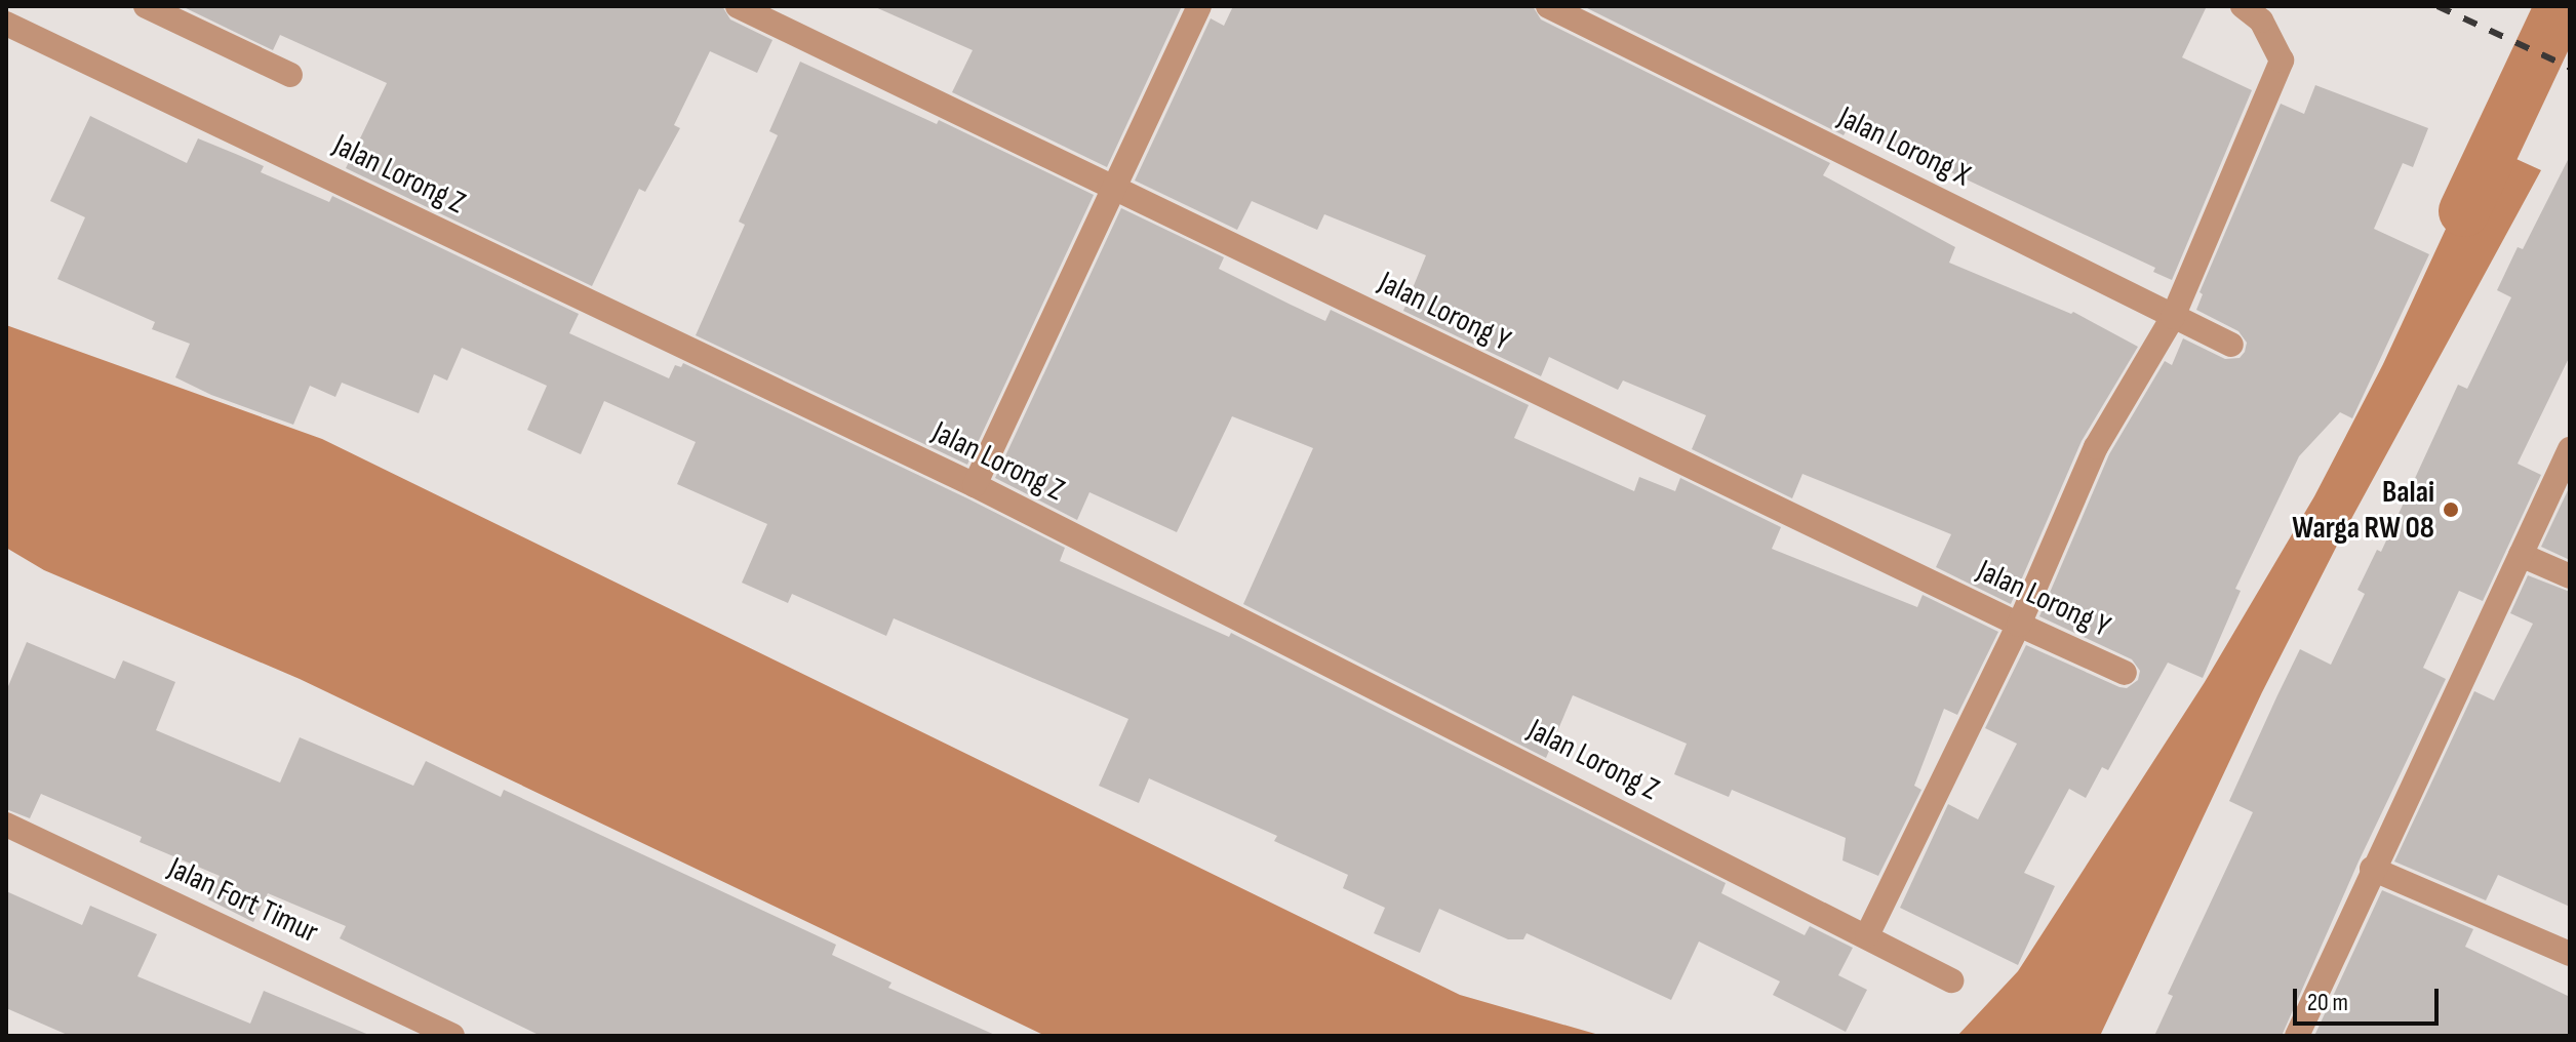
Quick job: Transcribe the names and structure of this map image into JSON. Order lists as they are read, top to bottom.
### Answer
{
  "streets": {
    "street": [
      "Jalan Lorong X",
      "Jalan Lorong Z",
      "Jalan Lorong Y",
      "Jalan Fort Timur"
    ]
  },
  "places": ["Balai Warga RW 08"],
  "scale_bar": "20 m"
}
